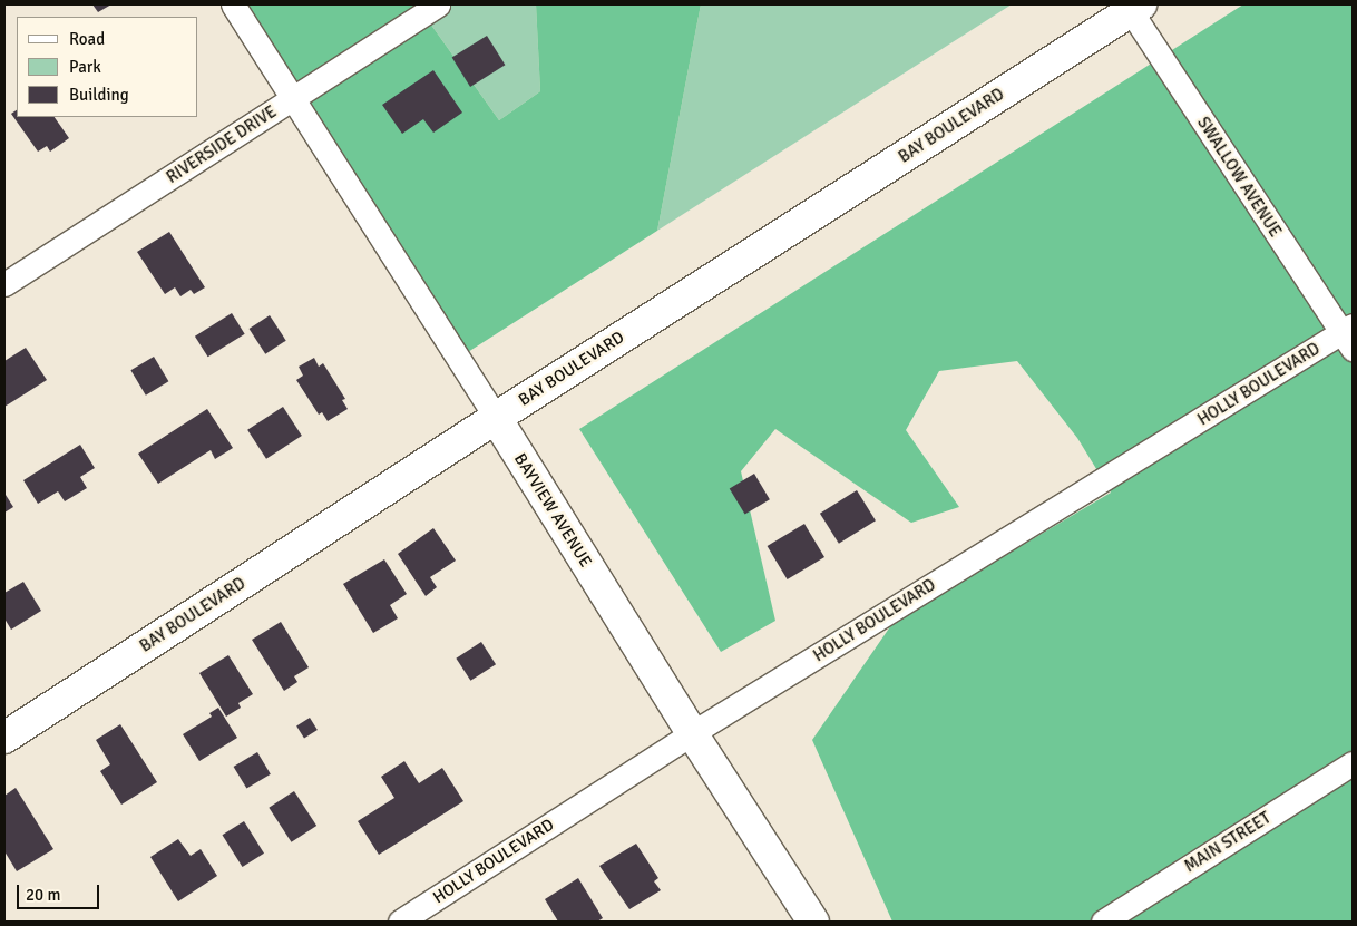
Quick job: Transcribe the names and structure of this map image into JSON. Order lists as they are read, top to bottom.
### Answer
{
  "streets": {
    "main road": ["BAY BOULEVARD", "BAYVIEW AVENUE"],
    "street": [
      "RIVERSIDE DRIVE",
      "SWALLOW AVENUE",
      "HOLLY BOULEVARD",
      "MAIN STREET"
    ]
  },
  "crossings": [
    ["BAY BOULEVARD", "SWALLOW AVENUE"],
    ["BAY BOULEVARD", "BAYVIEW AVENUE"],
    ["RIVERSIDE DRIVE", "BAYVIEW AVENUE"],
    ["SWALLOW AVENUE", "HOLLY BOULEVARD"],
    ["HOLLY BOULEVARD", "BAYVIEW AVENUE"]
  ],
  "legend": ["Road", "Park", "Building"],
  "scale_bar": "20 m"
}
